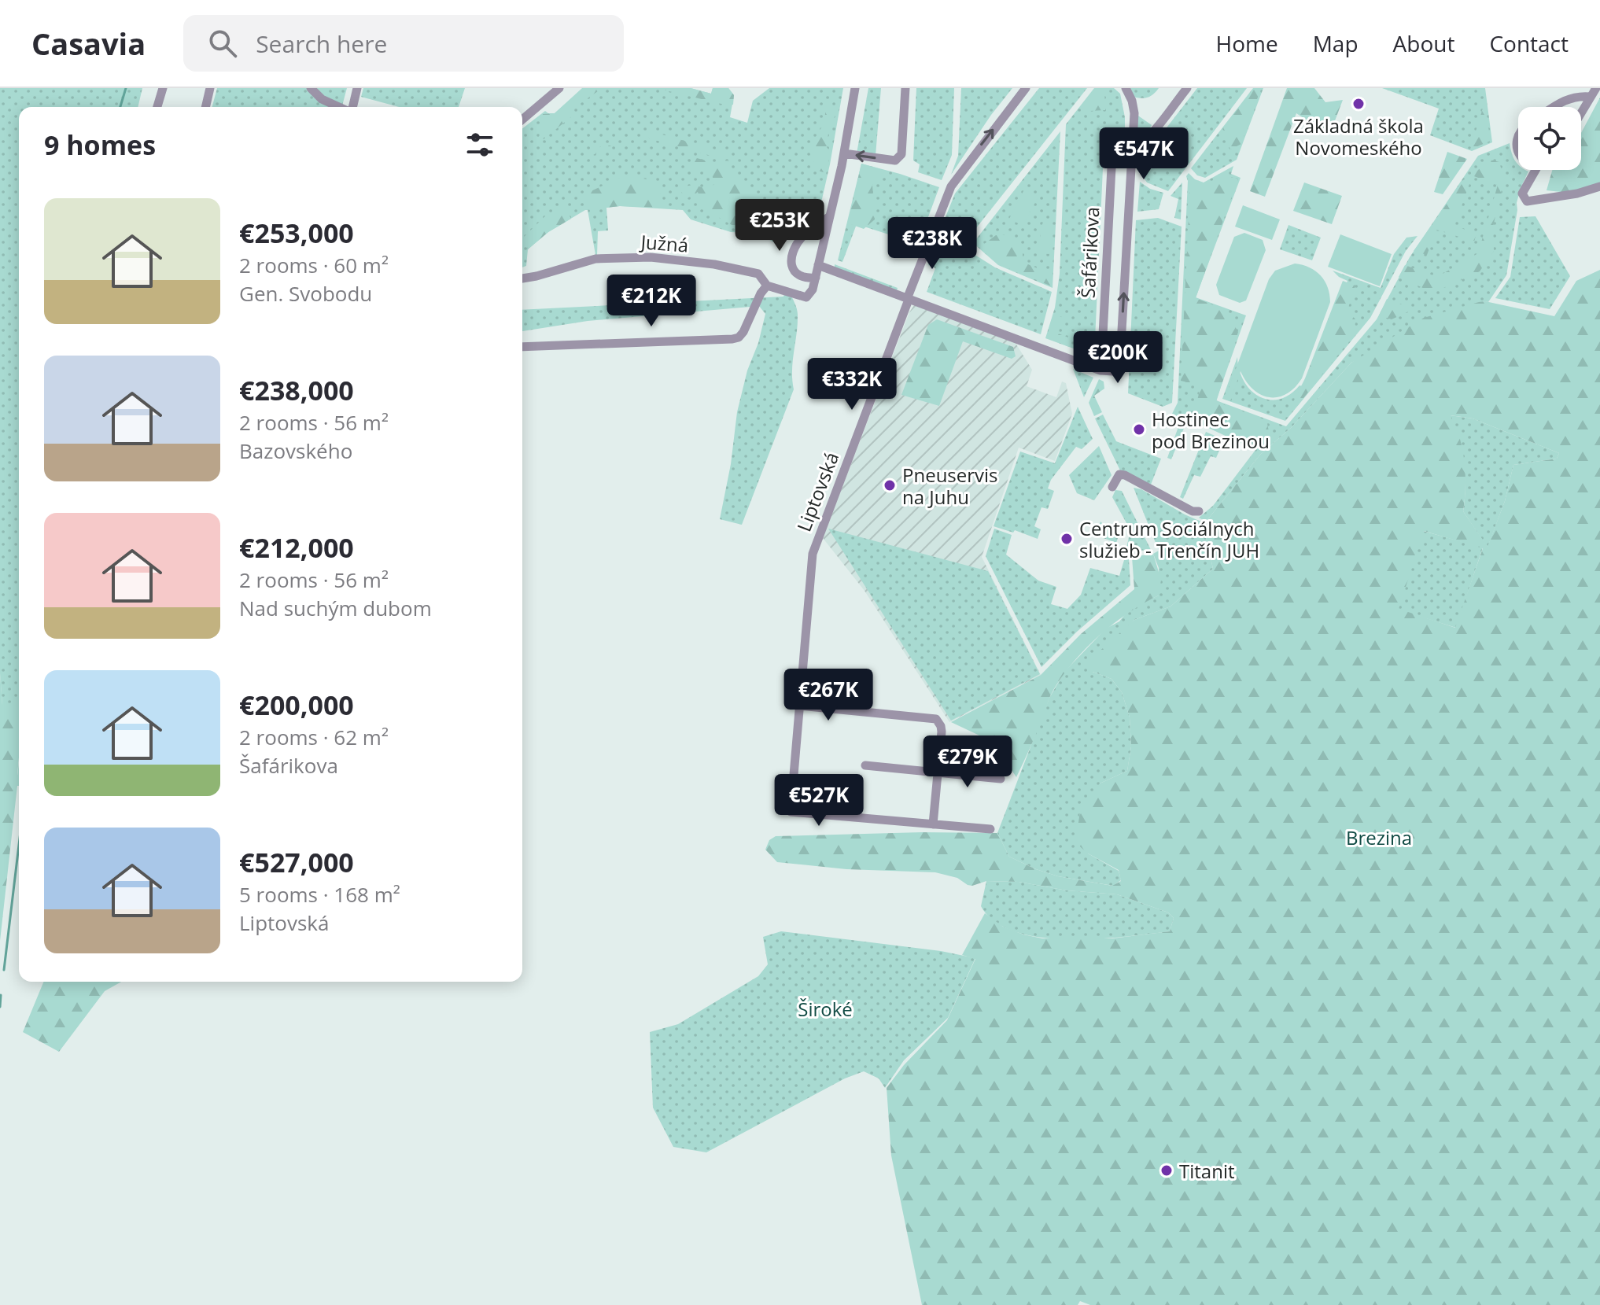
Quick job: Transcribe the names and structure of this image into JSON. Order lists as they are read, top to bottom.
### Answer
{
  "streets": {
    "street": ["Južná", "Šafárikova", "Liptovská"]
  },
  "parks": ["Brezina", "Široké"],
  "places": [
    "Základná škola Novomeského",
    "Hostinec pod Brezinou",
    "Pneuservis na Juhu",
    "Centrum Sociálnych služieb - Trenčín JUH",
    "Titanit"
  ],
  "page": {
    "header": "Casavia",
    "search": "Search here",
    "nav": [
      "Home",
      "Map",
      "About",
      "Contact"
    ],
    "heading": "9 homes",
    "price": [
      "€547K",
      "€253K",
      "€238K",
      "€212K",
      "€200K",
      "€332K",
      "€267K",
      "€279K",
      "€527K"
    ],
    "list": [
      {
        "name": "€253,000",
        "note": "2 rooms · 60 m² · Gen. Svobodu"
      },
      {
        "name": "€238,000",
        "note": "2 rooms · 56 m² · Bazovského"
      },
      {
        "name": "€212,000",
        "note": "2 rooms · 56 m² · Nad suchým dubom"
      },
      {
        "name": "€200,000",
        "note": "2 rooms · 62 m² · Šafárikova"
      },
      {
        "name": "€527,000",
        "note": "5 rooms · 168 m² · Liptovská"
      }
    ]
  }
}
